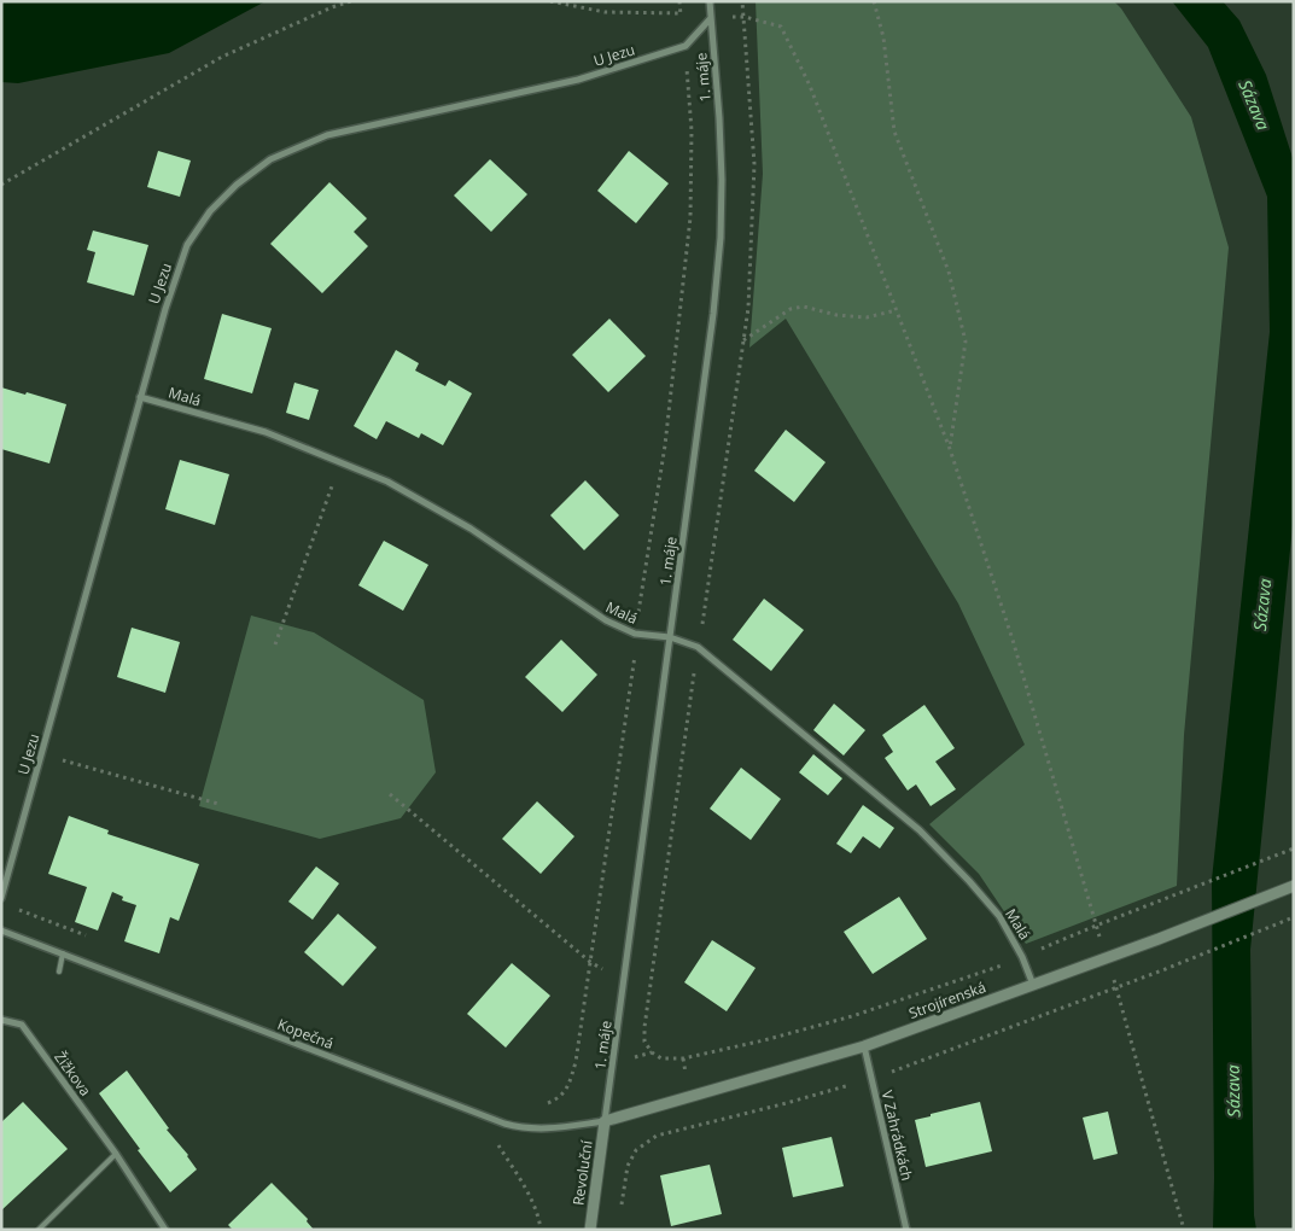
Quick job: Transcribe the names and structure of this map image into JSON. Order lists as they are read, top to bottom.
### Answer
{
  "streets": {
    "street": [
      "U Jezu",
      "1. máje",
      "Malá",
      "Strojírenská",
      "Kopečná",
      "Žižkova",
      "V Zahrádkách",
      "Revoluční"
    ]
  },
  "crossings": [
    ["U Jezu", "Malá"],
    ["1. máje", "Malá"],
    ["1. máje", "Strojírenská"],
    ["1. máje", "Kopečná"],
    ["1. máje", "Revoluční"],
    ["Malá", "Strojírenská"],
    ["Strojírenská", "Kopečná"],
    ["Strojírenská", "V Zahrádkách"],
    ["Strojírenská", "Revoluční"],
    ["Kopečná", "Revoluční"]
  ],
  "water": ["Sázava"]
}
